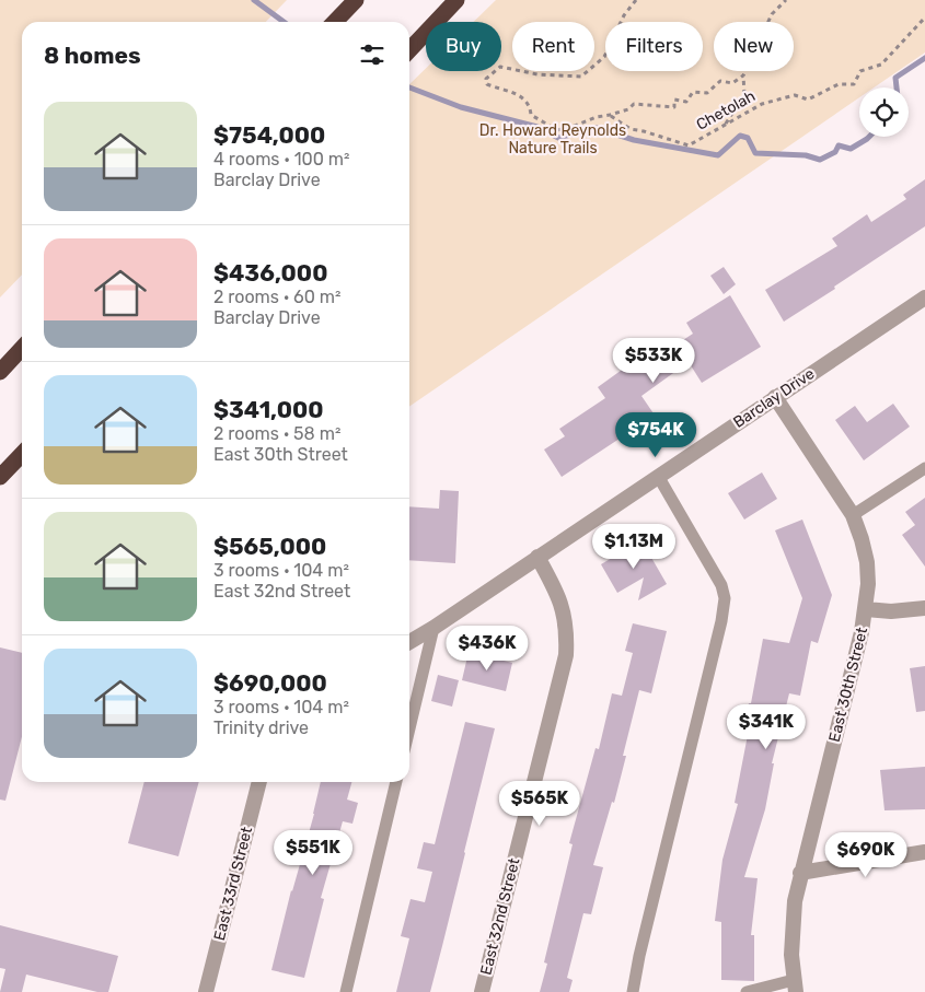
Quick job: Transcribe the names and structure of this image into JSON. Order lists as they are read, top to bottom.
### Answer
{
  "streets": {
    "street": [
      "Barclay Drive",
      "East 30th Street",
      "East 33rd Street",
      "East 32nd Street"
    ],
    "path": ["Chetolah"]
  },
  "crossings": [
    ["Barclay Drive", "East 30th Street"],
    ["Barclay Drive", "East 32nd Street"]
  ],
  "parks": ["Dr. Howard Reynolds Nature Trails"],
  "page": {
    "chip": [
      "Buy",
      "Rent",
      "Filters",
      "New"
    ],
    "heading": "8 homes",
    "list": [
      {
        "name": "$754,000",
        "note": "4 rooms · 100 m² · Barclay Drive"
      },
      {
        "name": "$436,000",
        "note": "2 rooms · 60 m² · Barclay Drive"
      },
      {
        "name": "$341,000",
        "note": "2 rooms · 58 m² · East 30th Street"
      },
      {
        "name": "$565,000",
        "note": "3 rooms · 104 m² · East 32nd Street"
      },
      {
        "name": "$690,000",
        "note": "3 rooms · 104 m² · Trinity drive"
      }
    ],
    "price": [
      "$533K",
      "$754K",
      "$1.13M",
      "$436K",
      "$341K",
      "$565K",
      "$551K",
      "$690K"
    ]
  }
}
